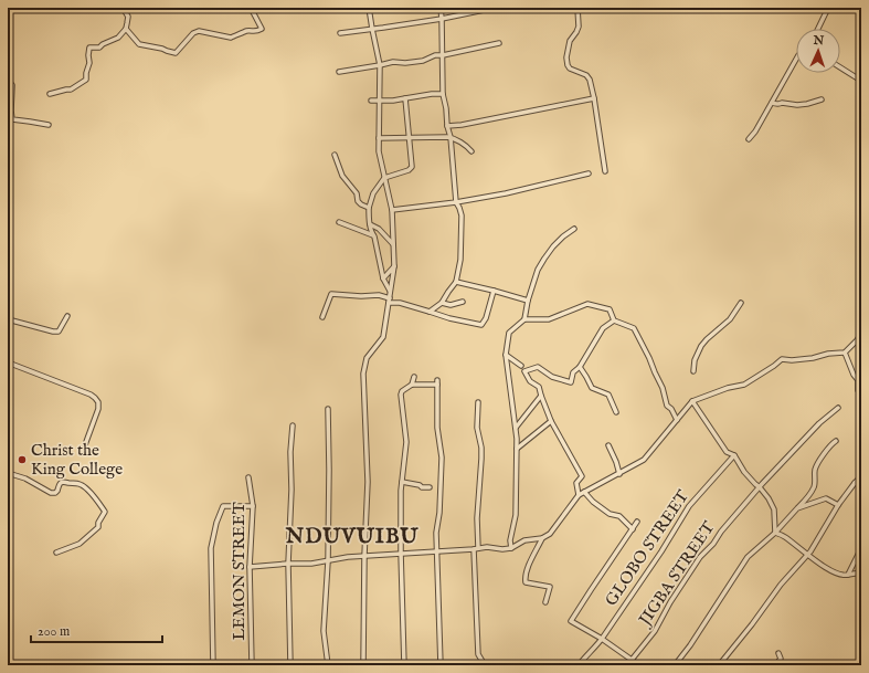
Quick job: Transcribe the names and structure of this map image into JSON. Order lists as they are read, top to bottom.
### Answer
{
  "streets": {
    "street": ["GLOBO STREET", "LEMON STREET", "JIGBA STREET"]
  },
  "districts": ["NDUVUIBU"],
  "places": ["Christ the King College"],
  "scale_bar": "200 m",
  "north": "top"
}
